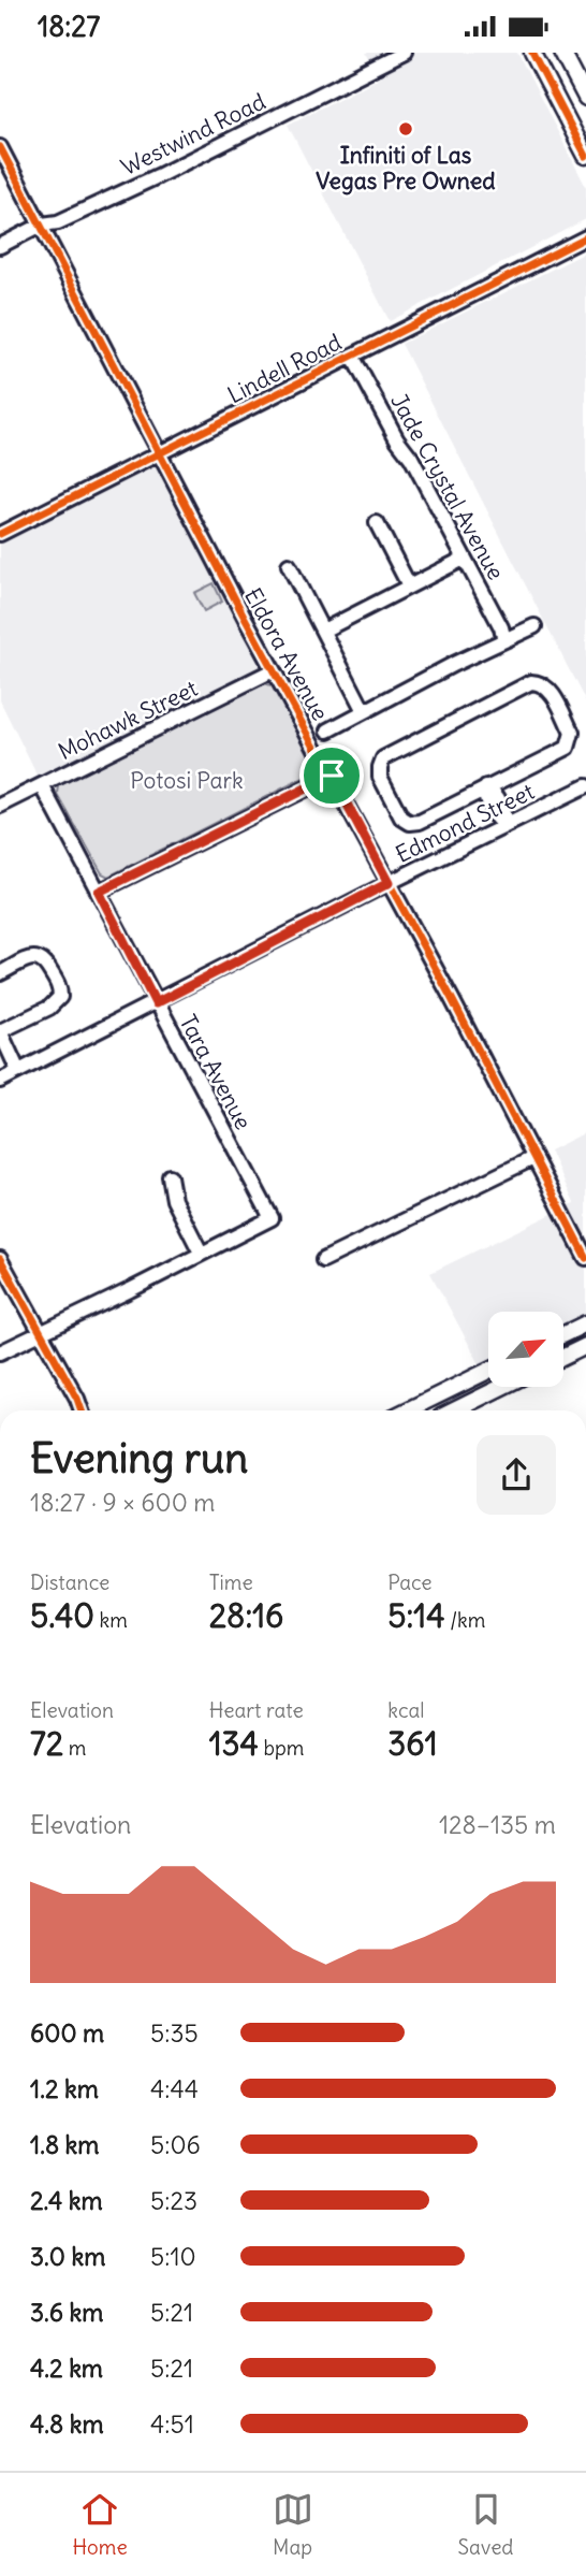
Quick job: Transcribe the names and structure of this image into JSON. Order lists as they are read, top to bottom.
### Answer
{
  "streets": {
    "street": [
      "Westwind Road",
      "Lindell Road",
      "Jade Crystal Avenue",
      "Eldora Avenue",
      "Mohawk Street",
      "Edmond Street",
      "Tara Avenue"
    ]
  },
  "crossings": [
    ["Westwind Road", "Eldora Avenue"],
    ["Lindell Road", "Jade Crystal Avenue"],
    ["Lindell Road", "Eldora Avenue"],
    ["Eldora Avenue", "Mohawk Street"],
    ["Eldora Avenue", "Edmond Street"],
    ["Mohawk Street", "Tara Avenue"],
    ["Edmond Street", "Tara Avenue"]
  ],
  "parks": ["Potosi Park"],
  "places": ["Infiniti of Las Vegas Pre Owned"],
  "north": "top right",
  "page": {
    "status": "18:27",
    "heading": ["Evening run", "18:27 · 9 × 600 m"],
    "stats": [
      ["Distance", "5.40 km"],
      ["Time", "28:16"],
      ["Pace", "5:14 /km"],
      ["Elevation", "72 m"],
      ["Heart rate", "134 bpm"],
      ["kcal", "361"]
    ],
    "chart": ["Elevation", "128–135 m"],
    "list": [
      {
        "name": "600 m",
        "note": "5:35"
      },
      {
        "name": "1.2 km",
        "note": "4:44"
      },
      {
        "name": "1.8 km",
        "note": "5:06"
      },
      {
        "name": "2.4 km",
        "note": "5:23"
      },
      {
        "name": "3.0 km",
        "note": "5:10"
      },
      {
        "name": "3.6 km",
        "note": "5:21"
      },
      {
        "name": "4.2 km",
        "note": "5:21"
      },
      {
        "name": "4.8 km",
        "note": "4:51"
      }
    ],
    "tabs": ["Home", "Map", "Saved"]
  }
}
